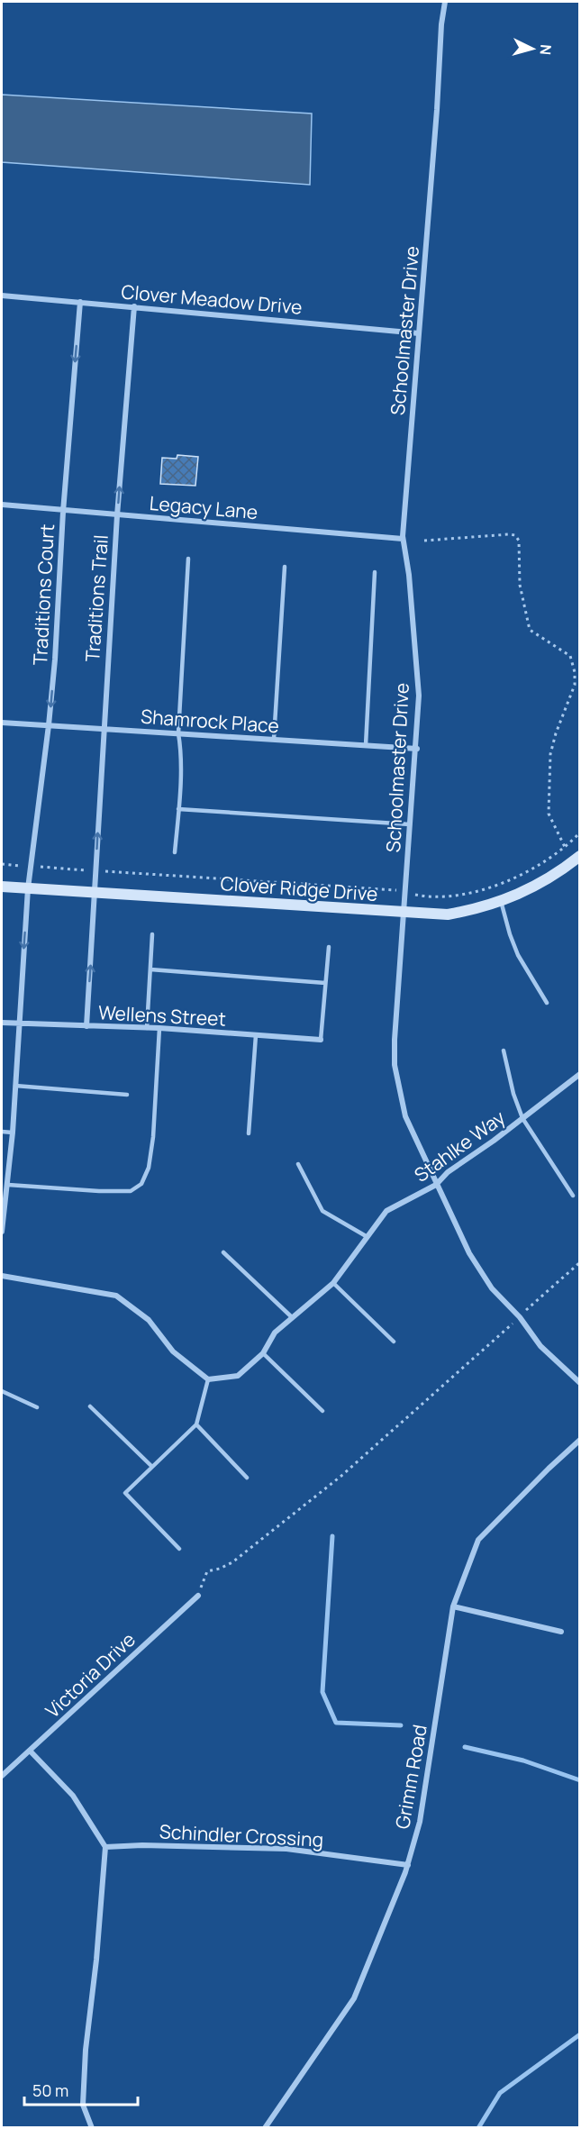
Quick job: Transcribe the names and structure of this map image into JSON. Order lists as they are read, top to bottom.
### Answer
{
  "streets": {
    "street": [
      "Clover Meadow Drive",
      "Schoolmaster Drive",
      "Legacy Lane",
      "Traditions Court",
      "Traditions Trail",
      "Shamrock Place",
      "Clover Ridge Drive",
      "Wellens Street",
      "Stahlke Way",
      "Victoria Drive",
      "Grimm Road",
      "Schindler Crossing"
    ]
  },
  "crossings": [
    ["Clover Meadow Drive", "Schoolmaster Drive"],
    ["Clover Meadow Drive", "Traditions Court"],
    ["Clover Meadow Drive", "Traditions Trail"],
    ["Schoolmaster Drive", "Legacy Lane"],
    ["Schoolmaster Drive", "Shamrock Place"],
    ["Schoolmaster Drive", "Clover Ridge Drive"],
    ["Schoolmaster Drive", "Stahlke Way"],
    ["Legacy Lane", "Traditions Court"],
    ["Legacy Lane", "Traditions Trail"],
    ["Traditions Court", "Shamrock Place"],
    ["Traditions Court", "Clover Ridge Drive"],
    ["Traditions Court", "Wellens Street"],
    ["Traditions Trail", "Shamrock Place"],
    ["Traditions Trail", "Clover Ridge Drive"],
    ["Traditions Trail", "Wellens Street"],
    ["Grimm Road", "Schindler Crossing"]
  ],
  "one_way": ["Traditions Court", "Traditions Trail"],
  "scale_bar": "50 m",
  "north": "right"
}
